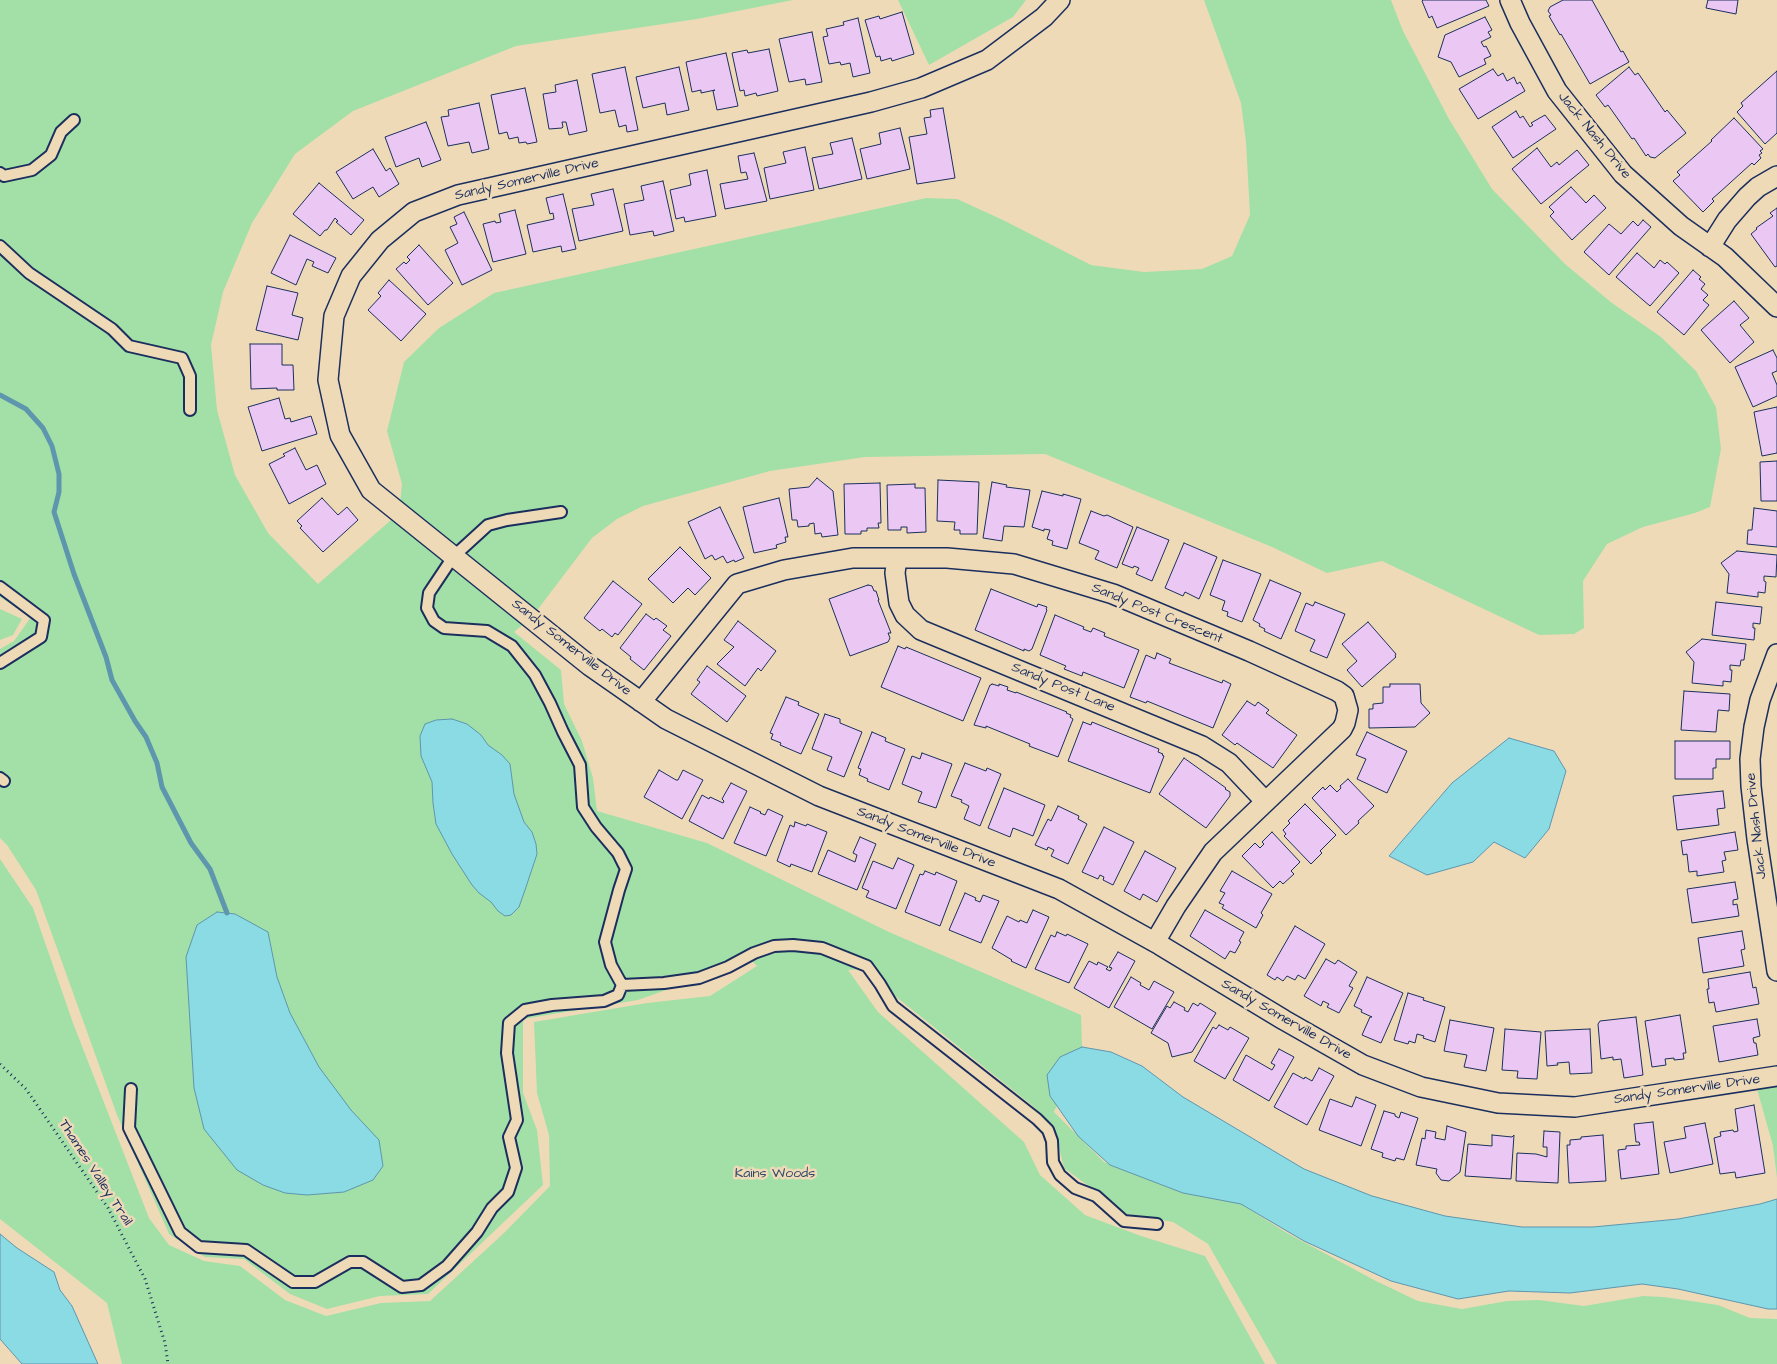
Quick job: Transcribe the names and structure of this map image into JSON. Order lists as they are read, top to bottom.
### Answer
{
  "streets": {
    "street": [
      "Jack Nash Drive",
      "Sandy Somerville Drive",
      "Sandy Post Crescent",
      "Sandy Post Lane"
    ],
    "path": ["Thames Valley Trail"]
  },
  "crossings": [
    ["Sandy Somerville Drive", "Sandy Post Crescent"],
    ["Sandy Post Crescent", "Sandy Post Lane"]
  ],
  "parks": ["Kains Woods"]
}
